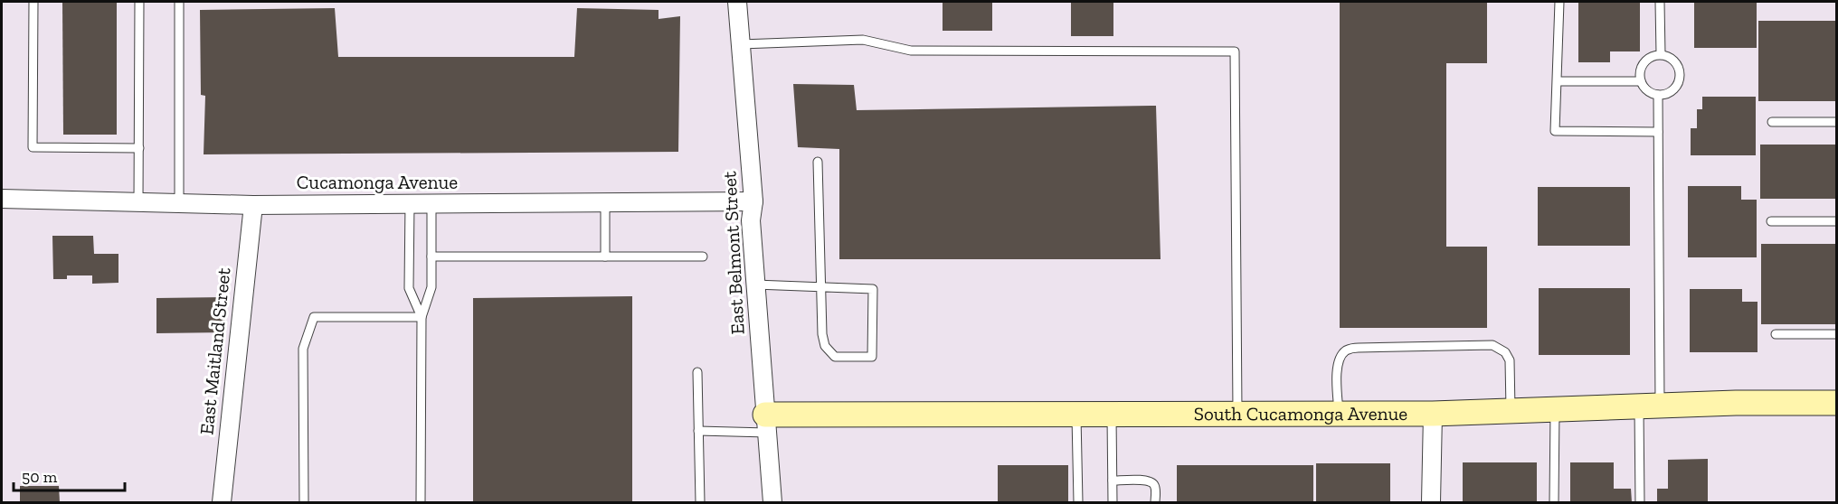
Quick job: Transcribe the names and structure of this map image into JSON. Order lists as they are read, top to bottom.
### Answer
{
  "streets": {
    "street": [
      "Cucamonga Avenue",
      "East Belmont Street",
      "East Maitland Street",
      "South Cucamonga Avenue"
    ]
  },
  "crossings": [
    ["Cucamonga Avenue", "East Belmont Street"],
    ["Cucamonga Avenue", "East Maitland Street"],
    ["East Belmont Street", "South Cucamonga Avenue"]
  ],
  "scale_bar": "50 m"
}
